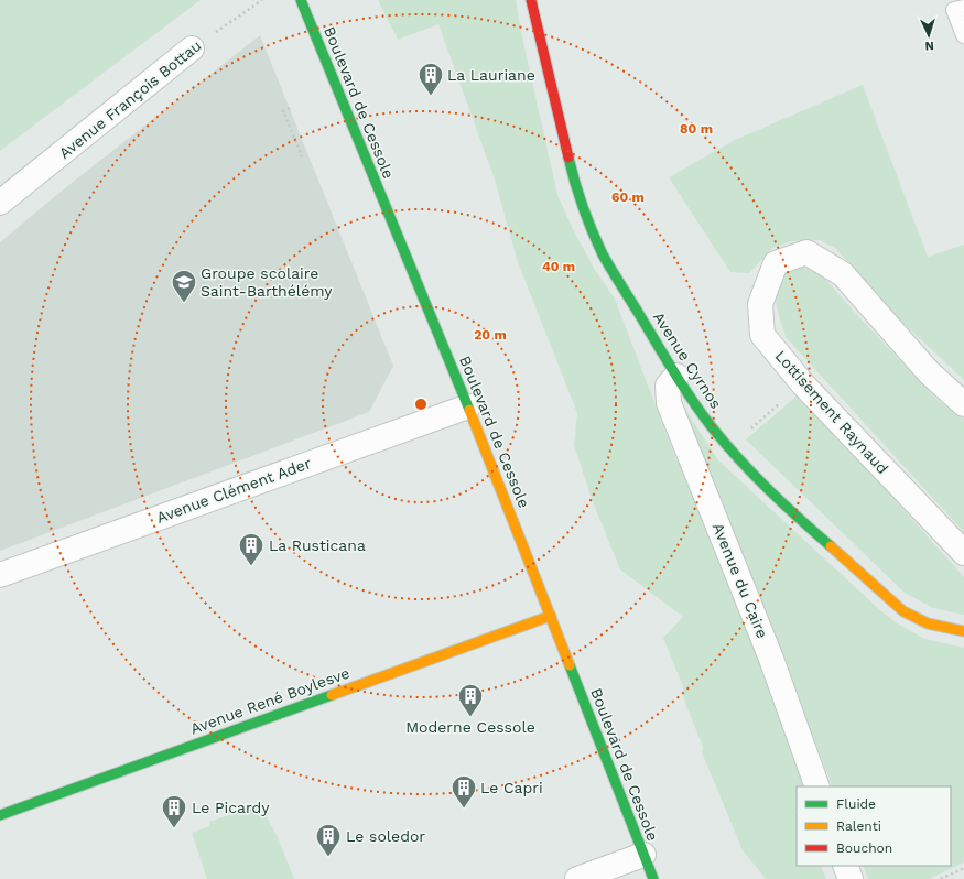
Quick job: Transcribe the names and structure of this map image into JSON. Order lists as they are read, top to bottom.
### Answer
{
  "streets": {
    "street": [
      "Avenue François Bottau",
      "Boulevard de Cessole",
      "Avenue Cyrnos",
      "Lottisement Raynaud",
      "Avenue Clément Ader",
      "Avenue du Caire",
      "Avenue René Boylesve"
    ]
  },
  "crossings": [
    ["Boulevard de Cessole", "Avenue Clément Ader"],
    ["Boulevard de Cessole", "Avenue René Boylesve"],
    ["Avenue Cyrnos", "Avenue du Caire"]
  ],
  "places": {
    "building": [
      "La Lauriane",
      "La Rusticana",
      "Moderne Cessole",
      "Le Capri",
      "Le Picardy",
      "Le soledor"
    ],
    "school or university": ["Groupe scolaire Saint-Barthélémy"]
  },
  "legend": ["Fluide", "Ralenti", "Bouchon"],
  "north": "bottom",
  "rings": [
    "80 m",
    "60 m",
    "40 m",
    "20 m"
  ]
}
